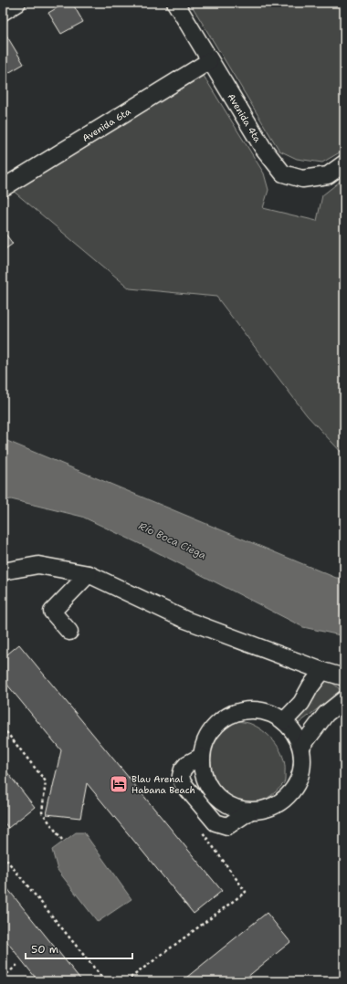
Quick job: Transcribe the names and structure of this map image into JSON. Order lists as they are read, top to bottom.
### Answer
{
  "streets": {
    "street": ["Avenida 4ta", "Avenida 6ta"]
  },
  "crossings": [
    ["Avenida 4ta", "Avenida 6ta"]
  ],
  "water": ["Río Boca Ciega"],
  "places": {
    "hotel": ["Blau Arenal Habana Beach"]
  },
  "scale_bar": "50 m"
}
